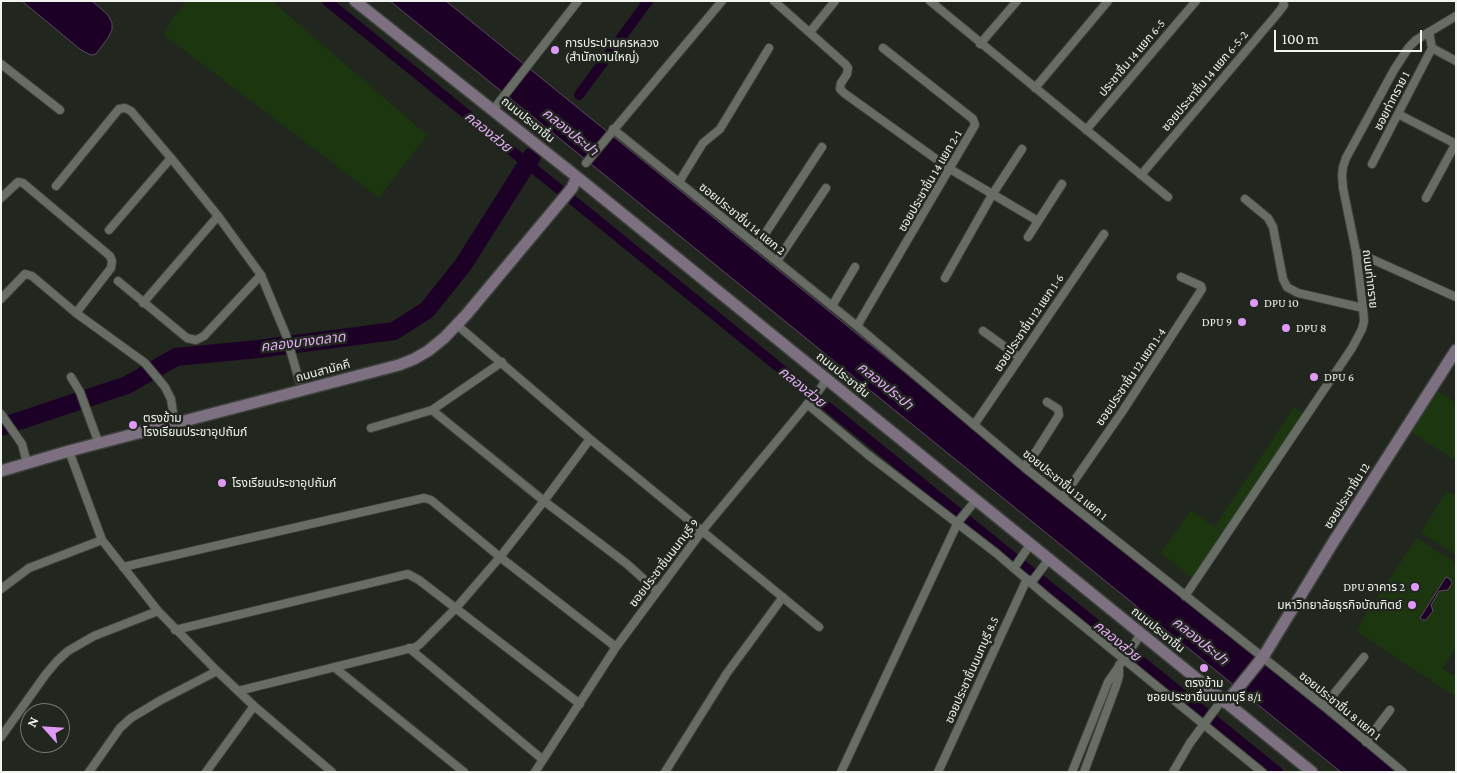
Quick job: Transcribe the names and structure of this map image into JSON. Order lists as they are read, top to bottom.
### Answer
{
  "streets": {
    "main road": ["ถนนประชาชื่น", "ถนนสามัคคี", "ซอยประชาชื่น 12"],
    "street": [
      "ประชาชื่น 14 แยก 6-5",
      "ซอยประชาชื่น 14 แยก 6-5-2",
      "ซอยท่าทราย 1",
      "ซอยประชาชื่น 14 แยก 2-1",
      "ซอยประชาชื่น 14 แยก 2",
      "ถนนท่าทราย",
      "ซอยประชาชื่น 12 แยก 1-6",
      "ซอยประชาชื่น 12 แยก 1-4",
      "ซอยประชาชื่น 12 แยก 1",
      "ซอยประชาชื่นนนทบุรี 9",
      "ซอยประชาชื่นนนทบุรี 8.5",
      "ซอยประชาชื่น 8 แยก 1"
    ]
  },
  "crossings": [
    ["ถนนประชาชื่น", "ถนนสามัคคี"],
    ["ถนนประชาชื่น", "ซอยประชาชื่น 12"],
    ["ถนนประชาชื่น", "ซอยประชาชื่นนนทบุรี 9"],
    ["ถนนประชาชื่น", "ซอยประชาชื่นนนทบุรี 8.5"],
    ["ซอยประชาชื่น 14 แยก 2-1", "ซอยประชาชื่น 14 แยก 2"],
    ["ซอยประชาชื่น 14 แยก 2-1", "ซอยประชาชื่น 12 แยก 1"],
    ["ซอยประชาชื่น 14 แยก 2", "ซอยประชาชื่น 12 แยก 1"],
    ["ถนนท่าทราย", "ซอยประชาชื่น 12 แยก 1"],
    ["ซอยประชาชื่น 12 แยก 1-6", "ซอยประชาชื่น 12 แยก 1"],
    ["ซอยประชาชื่น 12 แยก 1-4", "ซอยประชาชื่น 12 แยก 1"],
    ["ซอยประชาชื่น 12 แยก 1", "ซอยประชาชื่น 12"],
    ["ซอยประชาชื่น 12 แยก 1", "ซอยประชาชื่น 8 แยก 1"],
    ["ซอยประชาชื่น 12", "ซอยประชาชื่น 8 แยก 1"]
  ],
  "water": ["คลองส่วย", "คลองประปา", "คลองบางตลาด"],
  "places": [
    "การประปานครหลวง (สำนักงานใหญ่)",
    "DPU 10",
    "DPU 9",
    "DPU 8",
    "DPU 6",
    "ตรงข้าม โรงเรียนประชาอุปถัมภ์",
    "โรงเรียนประชาอุปถัมภ์",
    "DPU อาคาร 2",
    "มหาวิทยาลัยธุรกิจบัณฑิตย์",
    "ตรงข้าม ซอยประชาชื่นนนทบุรี 8/1"
  ],
  "scale_bar": "100 m",
  "north": "top left"
}
